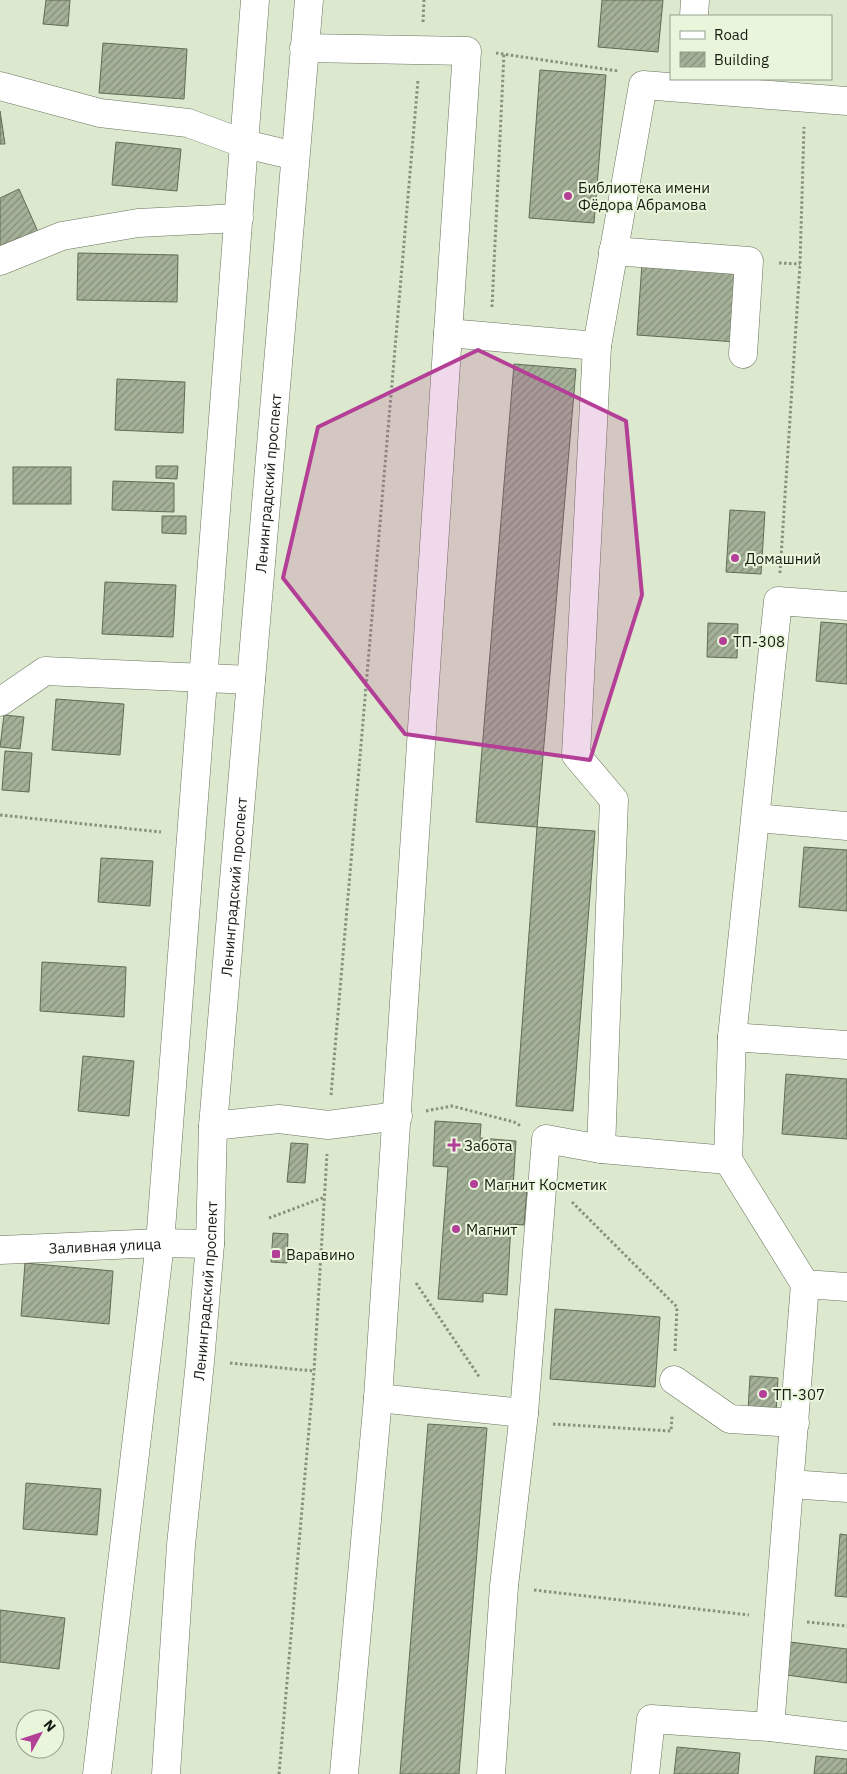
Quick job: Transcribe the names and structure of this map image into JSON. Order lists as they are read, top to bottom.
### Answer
{
  "streets": {
    "main road": ["Ленинградский проспект", "Заливная улица"]
  },
  "crossings": [
    ["Ленинградский проспект", "Заливная улица"]
  ],
  "places": {
    "other": [
      "Библиотека имени Фёдора Абрамова",
      "Домашний",
      "ТП-308",
      "Магнит Косметик",
      "Магнит",
      "ТП-307"
    ],
    "health": ["Забота"],
    "transit": ["Варавино"]
  },
  "legend": ["Road", "Building"],
  "north": "top right"
}
